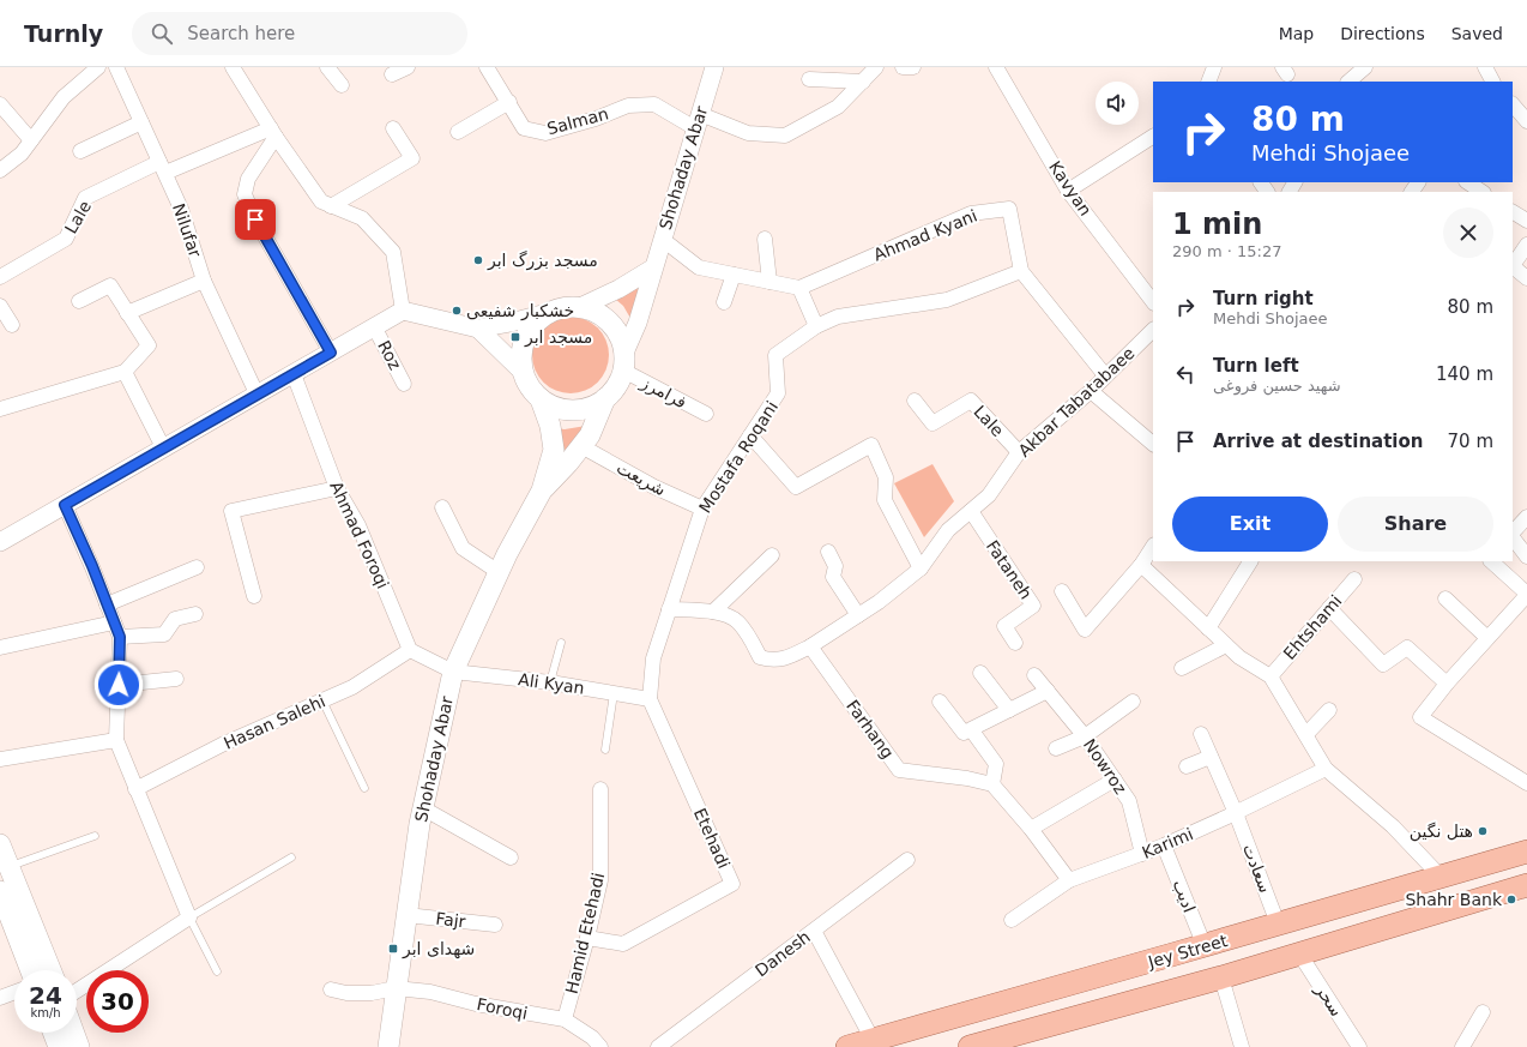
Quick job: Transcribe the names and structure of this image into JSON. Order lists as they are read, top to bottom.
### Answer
{
  "streets": {
    "main road": ["Shohaday Abar", "Jey Street"],
    "street": [
      "Salman",
      "Kavyan",
      "Lale",
      "Nilufar",
      "Ahmad Kyani",
      "Roz",
      "فرامرز",
      "Akbar Tabatabaee",
      "Mostafa Roqani",
      "شریعت",
      "Ahmad Foroqi",
      "Fataneh",
      "Ehtshami",
      "Ali Kyan",
      "Hasan Salehi",
      "Farhang",
      "Nowroz",
      "Etehadi",
      "Karimi",
      "سعادت",
      "ادیب",
      "Fajr",
      "Hamid Etehadi",
      "Danesh",
      "سحر",
      "Foroqi"
    ]
  },
  "crossings": [
    ["Salman", "Shohaday Abar"],
    ["Shohaday Abar", "فرامرز"],
    ["Shohaday Abar", "Ali Kyan"],
    ["Shohaday Abar", "Fajr"],
    ["Shohaday Abar", "Foroqi"],
    ["Lale", "Nilufar"],
    ["Lale", "Akbar Tabatabaee"],
    ["Ahmad Kyani", "Akbar Tabatabaee"],
    ["Ahmad Kyani", "Mostafa Roqani"],
    ["Akbar Tabatabaee", "Fataneh"],
    ["Akbar Tabatabaee", "Farhang"],
    ["Mostafa Roqani", "شریعت"],
    ["Mostafa Roqani", "Ali Kyan"],
    ["Mostafa Roqani", "Etehadi"],
    ["Ahmad Foroqi", "Hasan Salehi"],
    ["Ali Kyan", "Etehadi"],
    ["Nowroz", "Karimi"],
    ["Etehadi", "Hamid Etehadi"],
    ["Karimi", "سعادت"],
    ["Karimi", "ادیب"],
    ["سعادت", "Jey Street"],
    ["ادیب", "Jey Street"],
    ["Hamid Etehadi", "Foroqi"],
    ["Jey Street", "سحر"]
  ],
  "places": {
    "other": [
      "مسجد بزرگ ابر",
      "خشکبار شفیعی",
      "هتل نگین",
      "Shahr Bank"
    ],
    "transit": ["مسجد ابر", "شهدای ابر"]
  },
  "page": {
    "header": "Turnly",
    "search": "Search here",
    "nav": ["Map", "Directions", "Saved"],
    "turn": ["80 m", "Mehdi Shojaee"],
    "heading": ["1 min", "290 m · 15:27"],
    "list": [
      {
        "name": "Turn right",
        "note": "Mehdi Shojaee",
        "value": "80 m"
      },
      {
        "name": "Turn left",
        "note": "شهید حسین فروغی",
        "value": "140 m"
      },
      {
        "name": "Arrive at destination",
        "value": "70 m"
      }
    ],
    "buttons": ["Exit", "Share"],
    "speed": "24 km/h",
    "limit": "30"
  }
}
